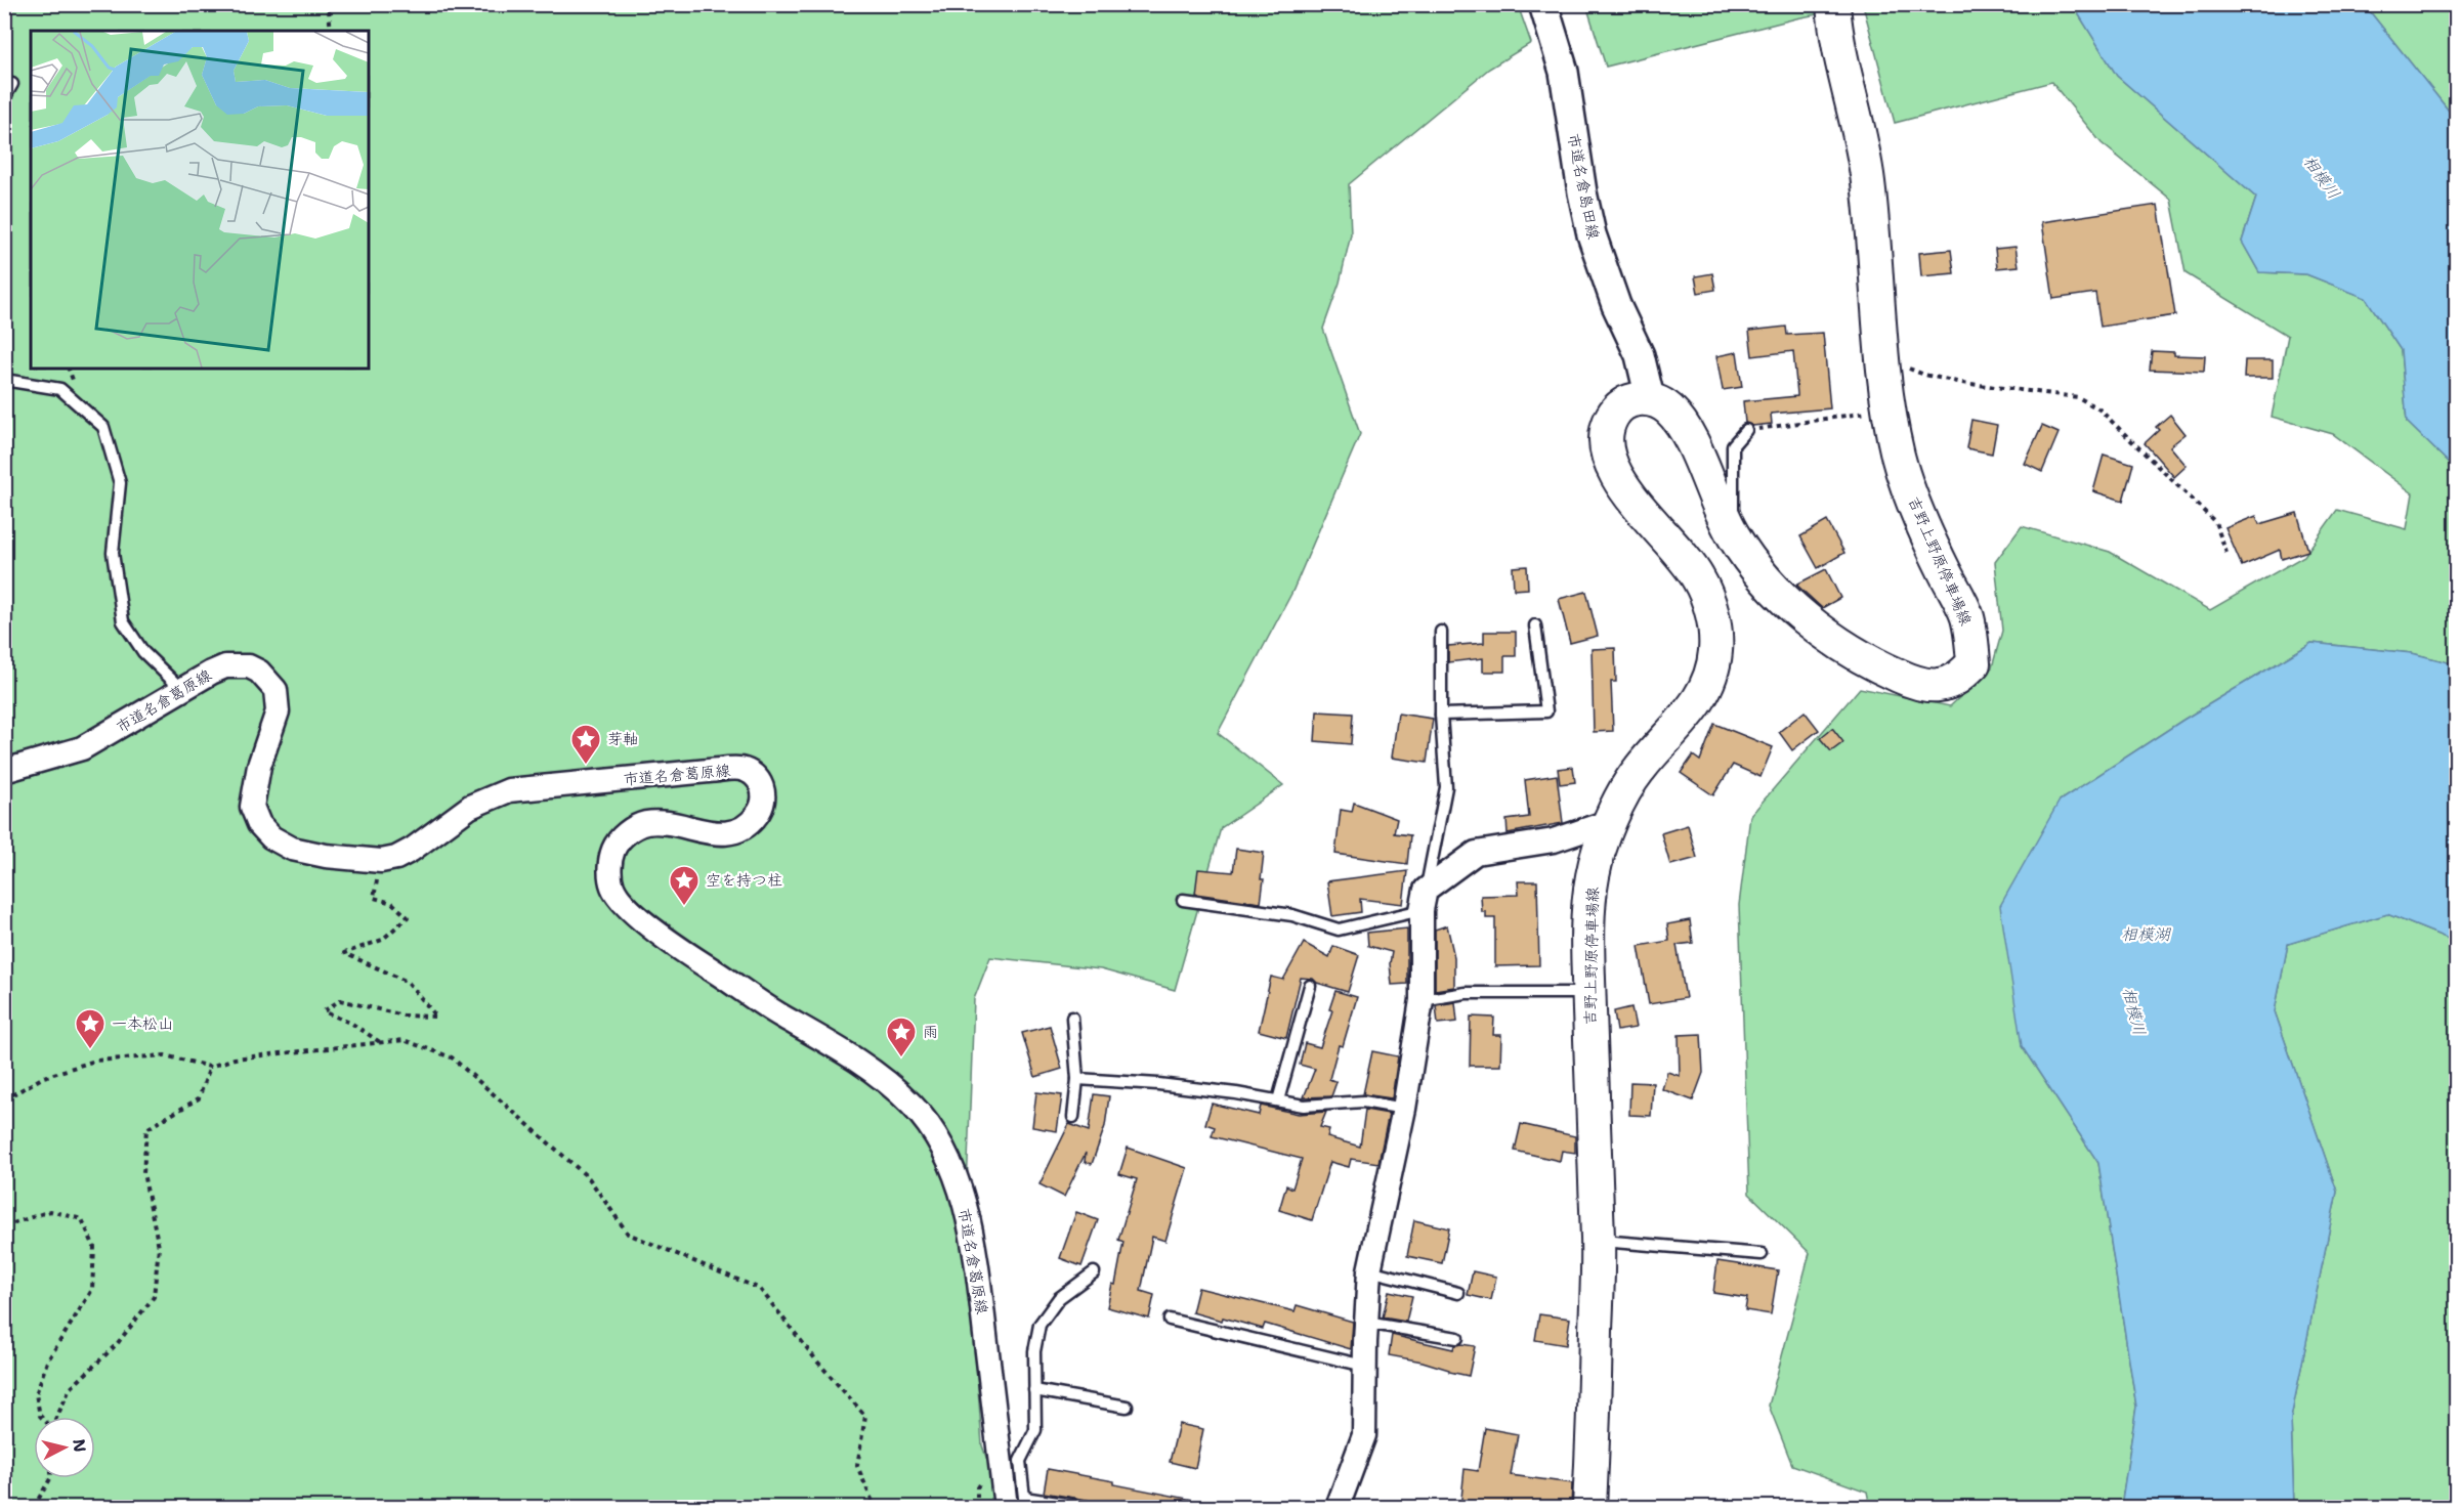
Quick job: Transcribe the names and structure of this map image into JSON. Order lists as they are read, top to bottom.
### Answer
{
  "streets": {
    "main road": ["吉野上野原停車場線"],
    "street": ["市道名倉島田線", "市道名倉葛原線"]
  },
  "crossings": [
    ["市道名倉島田線", "吉野上野原停車場線"]
  ],
  "water": ["相模川", "相模湖"],
  "places": {
    "place": [
      "芽軸",
      "空を持つ柱",
      "一本松山",
      "雨"
    ]
  },
  "north": "right"
}
